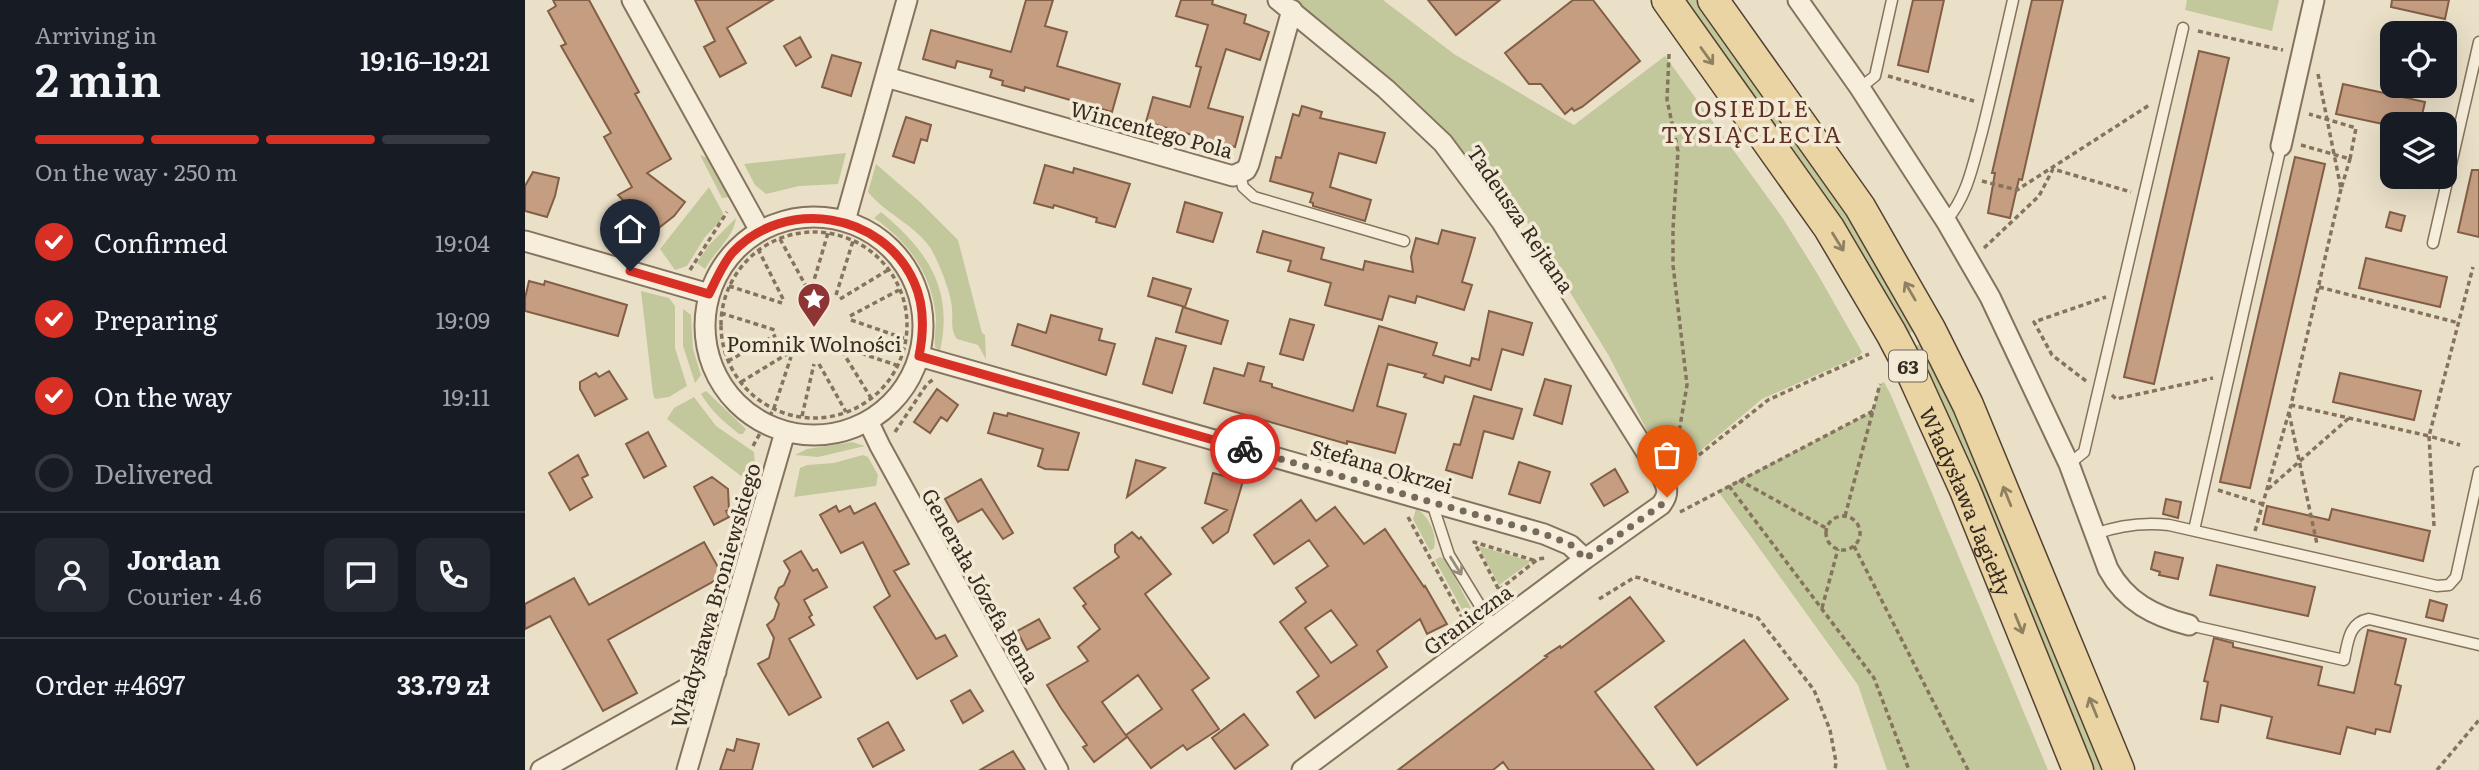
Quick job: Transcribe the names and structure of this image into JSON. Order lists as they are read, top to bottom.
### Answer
{
  "streets": {
    "main road": ["63", "Władysława Jagiełły"],
    "street": [
      "Wincentego Pola",
      "Tadeusza Rejtana",
      "Stefana Okrzei",
      "Generała Józefa Bema",
      "Władysława Broniewskiego",
      "Graniczna"
    ]
  },
  "crossings": [
    ["Wincentego Pola", "Tadeusza Rejtana"],
    ["Tadeusza Rejtana", "Graniczna"],
    ["Stefana Okrzei", "Graniczna"]
  ],
  "districts": ["OSIEDLE TYSIĄCLECIA"],
  "places": {
    "place": ["Pomnik Wolności"]
  },
  "page": {
    "heading": ["2 min", "Arriving in", "19:16–19:21"],
    "panel": [
      "Jordan",
      "Courier · 4.6",
      "Order #4697",
      "33.79 zł"
    ],
    "bar": "On the way · 250 m",
    "list": [
      ["Confirmed", "19:04"],
      ["Preparing", "19:09"],
      ["On the way", "19:11"],
      "Delivered"
    ]
  }
}
